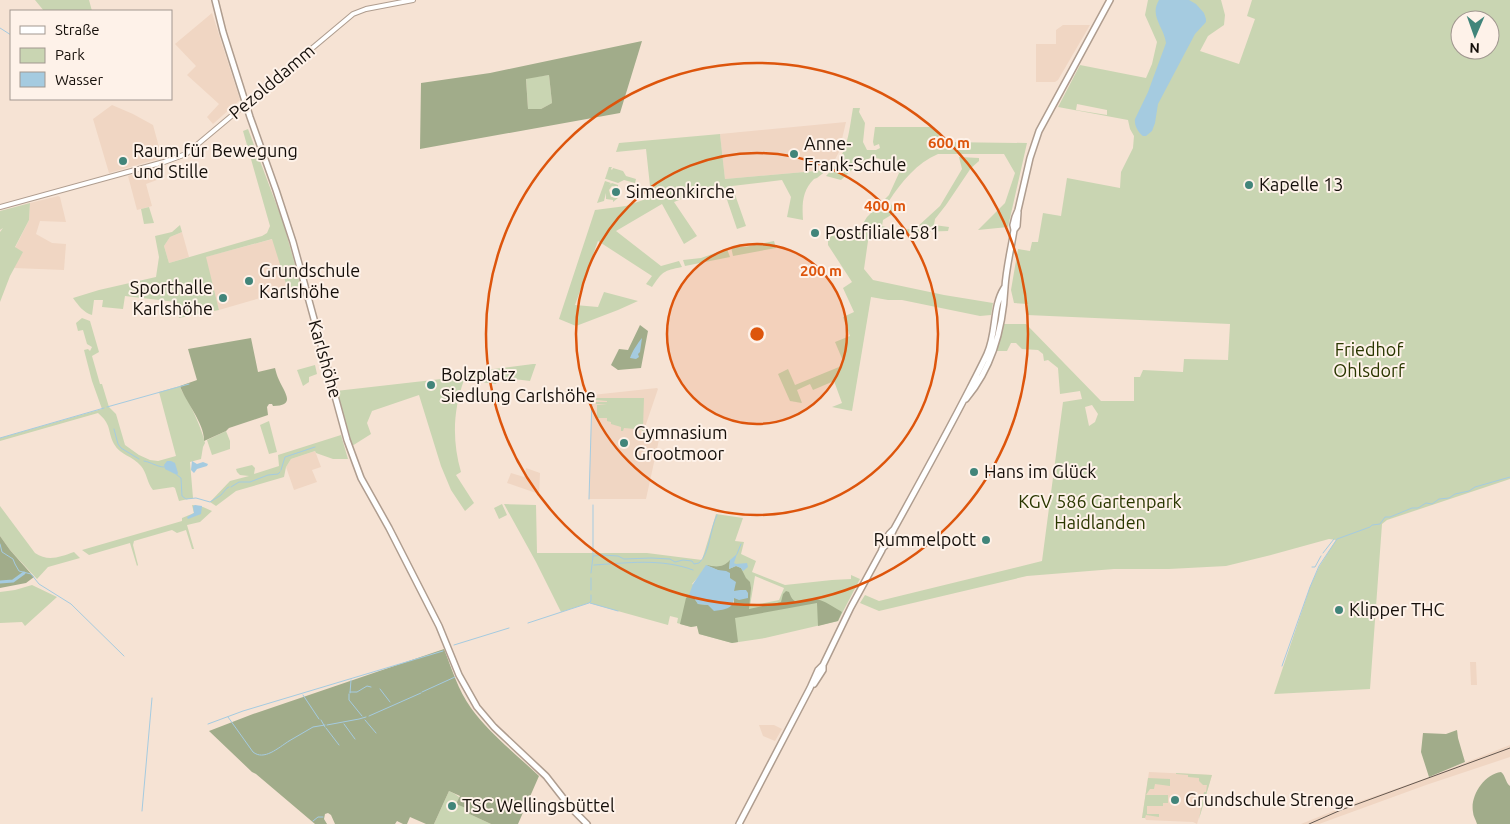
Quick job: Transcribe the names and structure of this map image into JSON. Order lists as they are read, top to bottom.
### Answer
{
  "streets": {
    "main road": ["Karlshöhe"],
    "street": ["Pezolddamm"]
  },
  "crossings": [
    ["Pezolddamm", "Karlshöhe"]
  ],
  "parks": ["Friedhof Ohlsdorf", "KGV 586 Gartenpark Haidlanden"],
  "places": [
    "Anne- Frank-Schule",
    "Raum für Bewegung und Stille",
    "Kapelle 13",
    "Simeonkirche",
    "Postfiliale 581",
    "Grundschule Karlshöhe",
    "Sporthalle Karlshöhe",
    "Bolzplatz Siedlung Carlshöhe",
    "Gymnasium Grootmoor",
    "Hans im Glück",
    "Rummelpott",
    "Klipper THC",
    "Grundschule Strenge",
    "TSC Wellingsbüttel"
  ],
  "legend": ["Straße", "Park", "Wasser"],
  "north": "bottom",
  "rings": ["600 m", "400 m", "200 m"]
}
